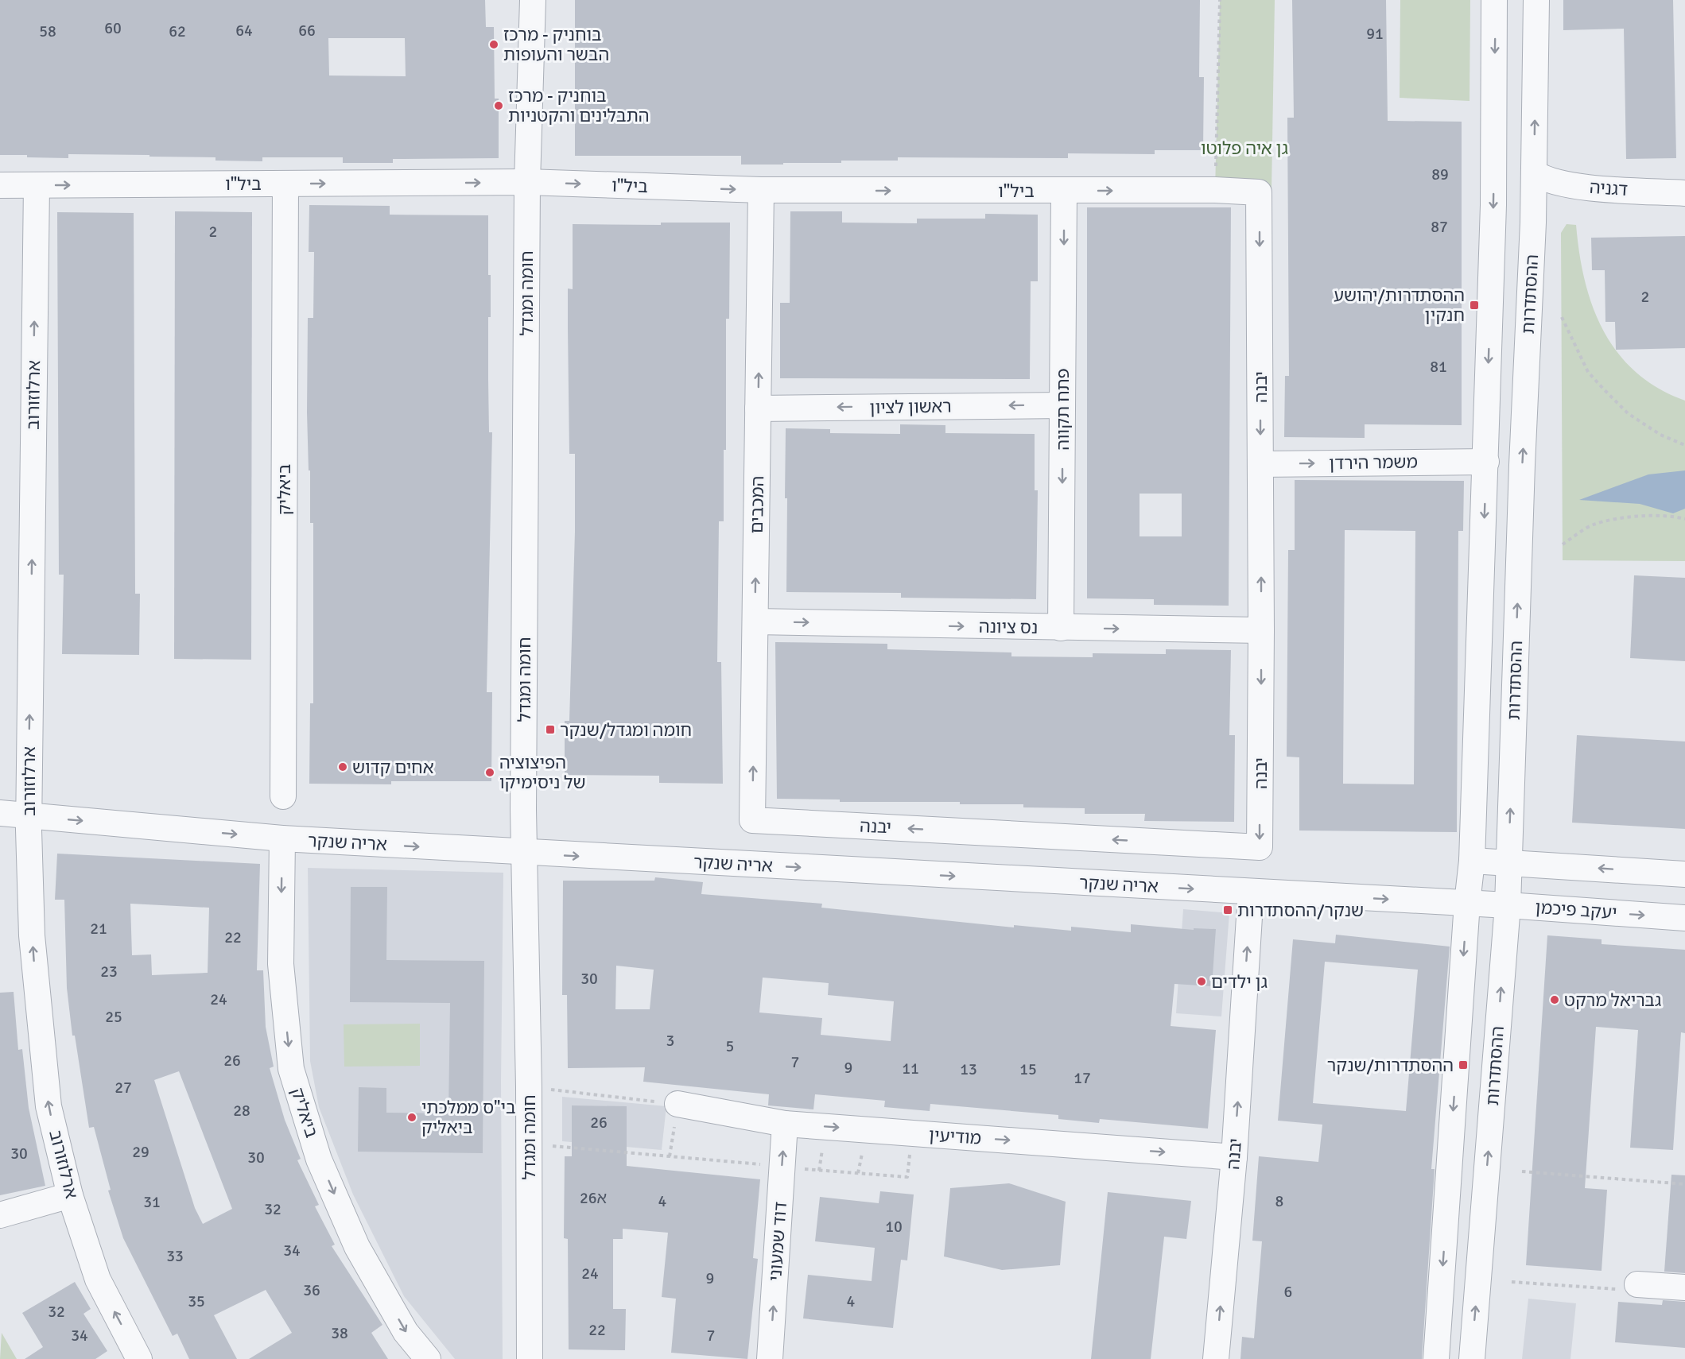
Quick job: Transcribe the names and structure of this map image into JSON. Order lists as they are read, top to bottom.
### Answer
{
  "streets": {
    "street": [
      "ביל\"ו",
      "דגניה",
      "חומה ומגדל",
      "ההסתדרות",
      "יבנה",
      "ארלוזורוב",
      "ראשון לציון",
      "פתח תקווה",
      "משמר הירדן",
      "ביאליק",
      "המכבים",
      "נס ציונה",
      "אריה שנקר",
      "יעקב פיכמן",
      "מודיעין",
      "דוד שמעוני"
    ]
  },
  "crossings": [
    ["ביל\"ו", "חומה ומגדל"],
    ["ביל\"ו", "יבנה"],
    ["ביל\"ו", "ארלוזורוב"],
    ["ביל\"ו", "פתח תקווה"],
    ["ביל\"ו", "ביאליק"],
    ["ביל\"ו", "המכבים"],
    ["דגניה", "ההסתדרות"],
    ["חומה ומגדל", "אריה שנקר"],
    ["ההסתדרות", "משמר הירדן"],
    ["ההסתדרות", "אריה שנקר"],
    ["ההסתדרות", "יעקב פיכמן"],
    ["יבנה", "משמר הירדן"],
    ["יבנה", "המכבים"],
    ["יבנה", "נס ציונה"],
    ["יבנה", "אריה שנקר"],
    ["יבנה", "מודיעין"],
    ["ארלוזורוב", "אריה שנקר"],
    ["ראשון לציון", "פתח תקווה"],
    ["ראשון לציון", "המכבים"],
    ["פתח תקווה", "נס ציונה"],
    ["ביאליק", "אריה שנקר"],
    ["המכבים", "נס ציונה"],
    ["אריה שנקר", "יעקב פיכמן"],
    ["מודיעין", "דוד שמעוני"]
  ],
  "one_way": [
    "ביל\"ו",
    "ארלוזורוב",
    "ראשון לציון",
    "פתח תקווה",
    "משמר הירדן",
    "ביאליק",
    "המכבים",
    "נס ציונה",
    "אריה שנקר",
    "מודיעין",
    "דוד שמעוני"
  ],
  "parks": ["גן איה פלוטו"],
  "places": {
    "other": [
      "בוחניק - מרכז הבשר והעופות",
      "בוחניק - מרכז התבלינים והקטניות",
      "אחים קדוש",
      "הפיצוציה של ניסימיקו",
      "גן ילדים",
      "גבריאל מרקט",
      "בי\"ס ממלכתי ביאליק"
    ],
    "transit": [
      "ההסתדרות/יהושע חנקין",
      "חומה ומגדל/שנקר",
      "שנקר/ההסתדרות",
      "ההסתדרות/שנקר"
    ]
  },
  "house_numbers": [
    "60",
    "64",
    "66",
    "58",
    "62",
    "91",
    "89",
    "87",
    "2",
    "2",
    "81",
    "21",
    "22",
    "23",
    "30",
    "24",
    "25",
    "3",
    "5",
    "26",
    "7",
    "9",
    "11",
    "13",
    "15",
    "17",
    "27",
    "28",
    "26",
    "29",
    "30",
    "30",
    "26א",
    "4",
    "8",
    "31",
    "32",
    "10",
    "34",
    "33",
    "24",
    "9",
    "36",
    "6",
    "35",
    "4",
    "32",
    "22",
    "38",
    "34",
    "7"
  ]
}
